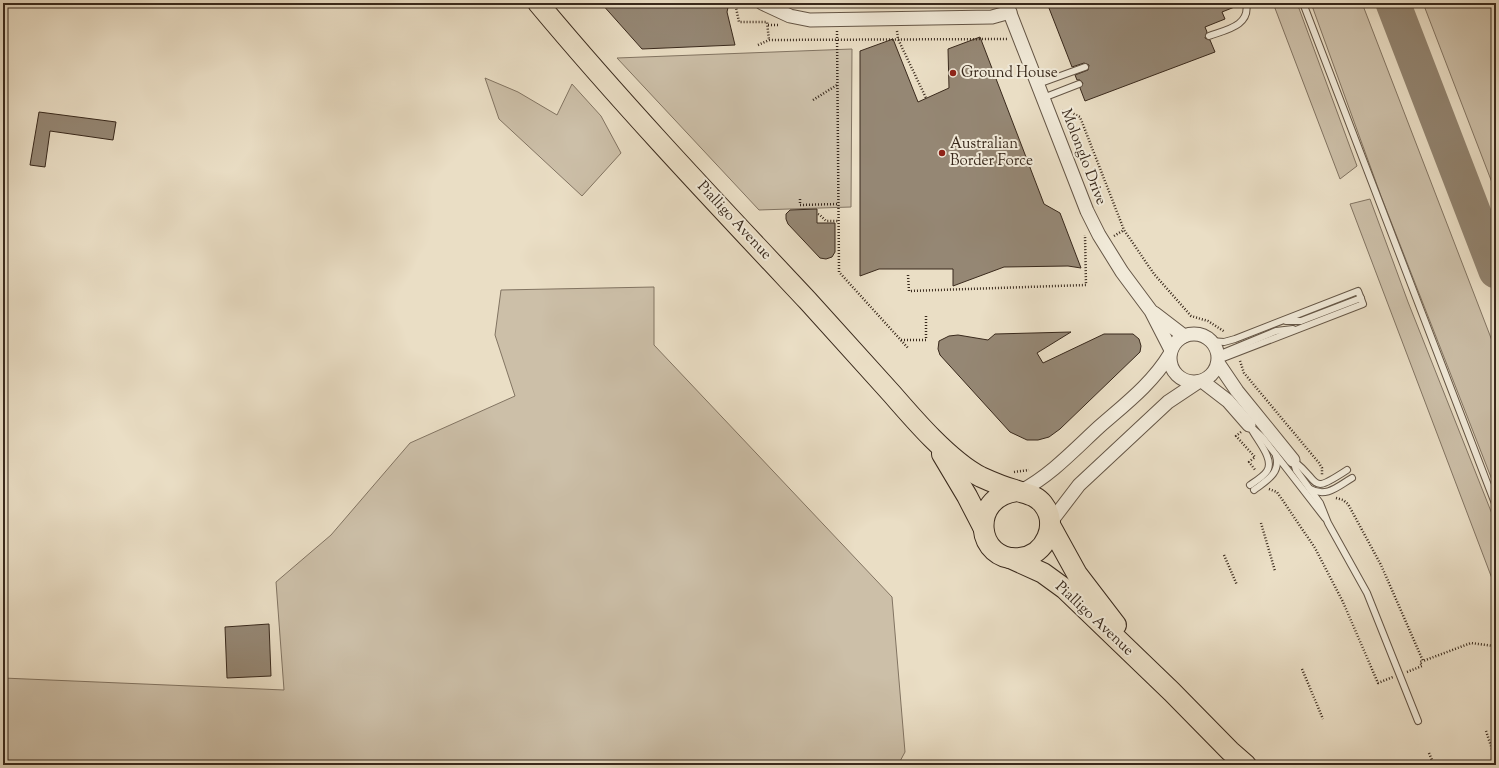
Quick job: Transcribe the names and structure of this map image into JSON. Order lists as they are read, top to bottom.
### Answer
{
  "streets": {
    "main road": ["Pialligo Avenue"],
    "street": ["Molonglo Drive"]
  },
  "places": ["Ground House", "Australian Border Force"]
}
